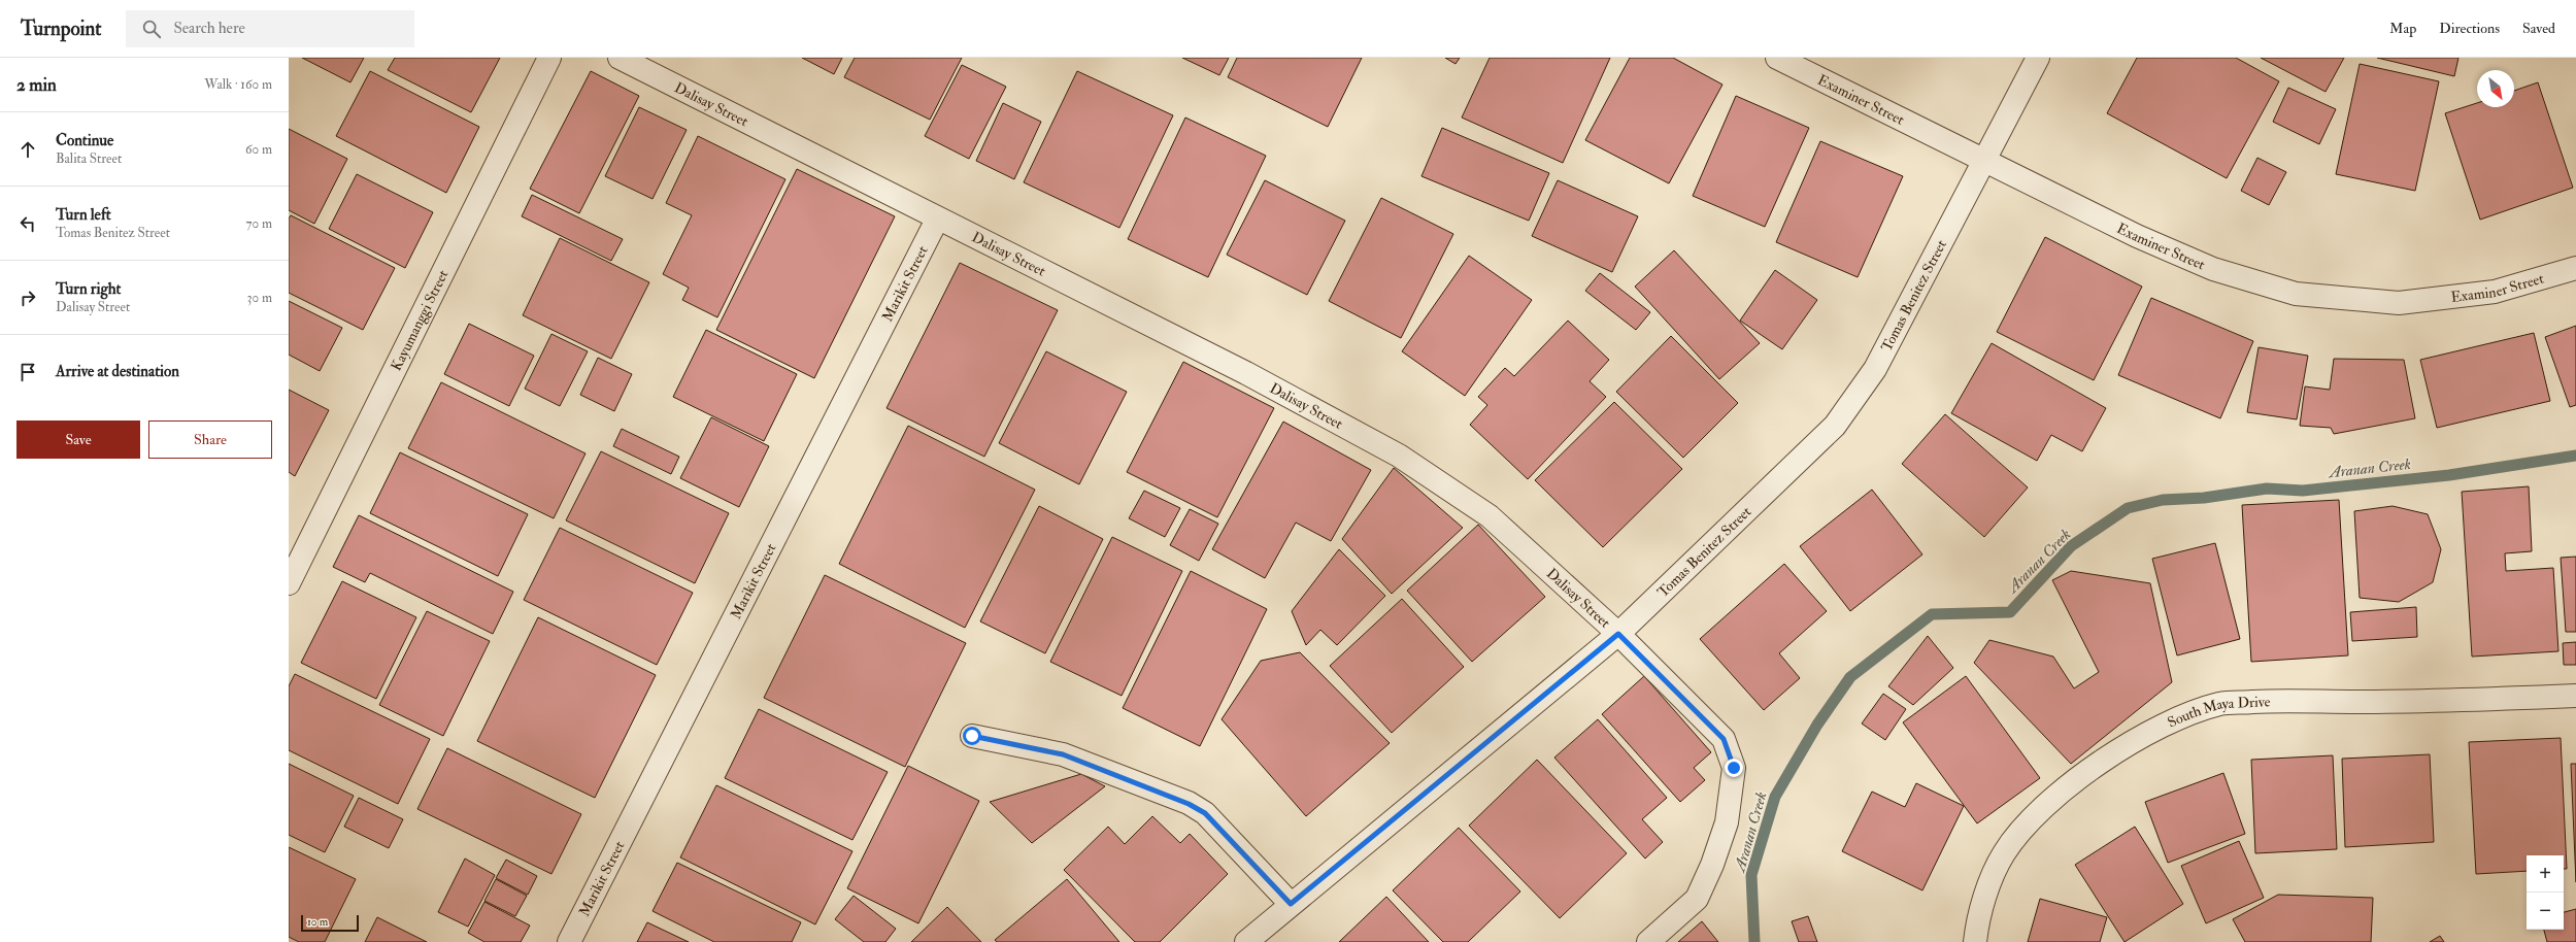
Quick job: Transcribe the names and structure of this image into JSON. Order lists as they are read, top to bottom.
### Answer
{
  "streets": {
    "street": [
      "Examiner Street",
      "Dalisay Street",
      "Marikit Street",
      "Tomas Benitez Street",
      "Kayumanggi Street",
      "South Maya Drive"
    ]
  },
  "crossings": [
    ["Examiner Street", "Tomas Benitez Street"],
    ["Dalisay Street", "Marikit Street"],
    ["Dalisay Street", "Tomas Benitez Street"]
  ],
  "water": ["Aranan Creek"],
  "scale_bar": "10 m",
  "north": "bottom right",
  "page": {
    "header": "Turnpoint",
    "search": "Search here",
    "nav": ["Map", "Directions", "Saved"],
    "heading": ["2 min", "Walk · 160 m"],
    "list": [
      ["Continue", "Balita Street", "60 m"],
      ["Turn left", "Tomas Benitez Street", "70 m"],
      ["Turn right", "Dalisay Street", "30 m"],
      "Arrive at destination"
    ],
    "buttons": ["Save", "Share"],
    "map_buttons": ["+", "−"],
    "scale": "10 m"
  }
}
